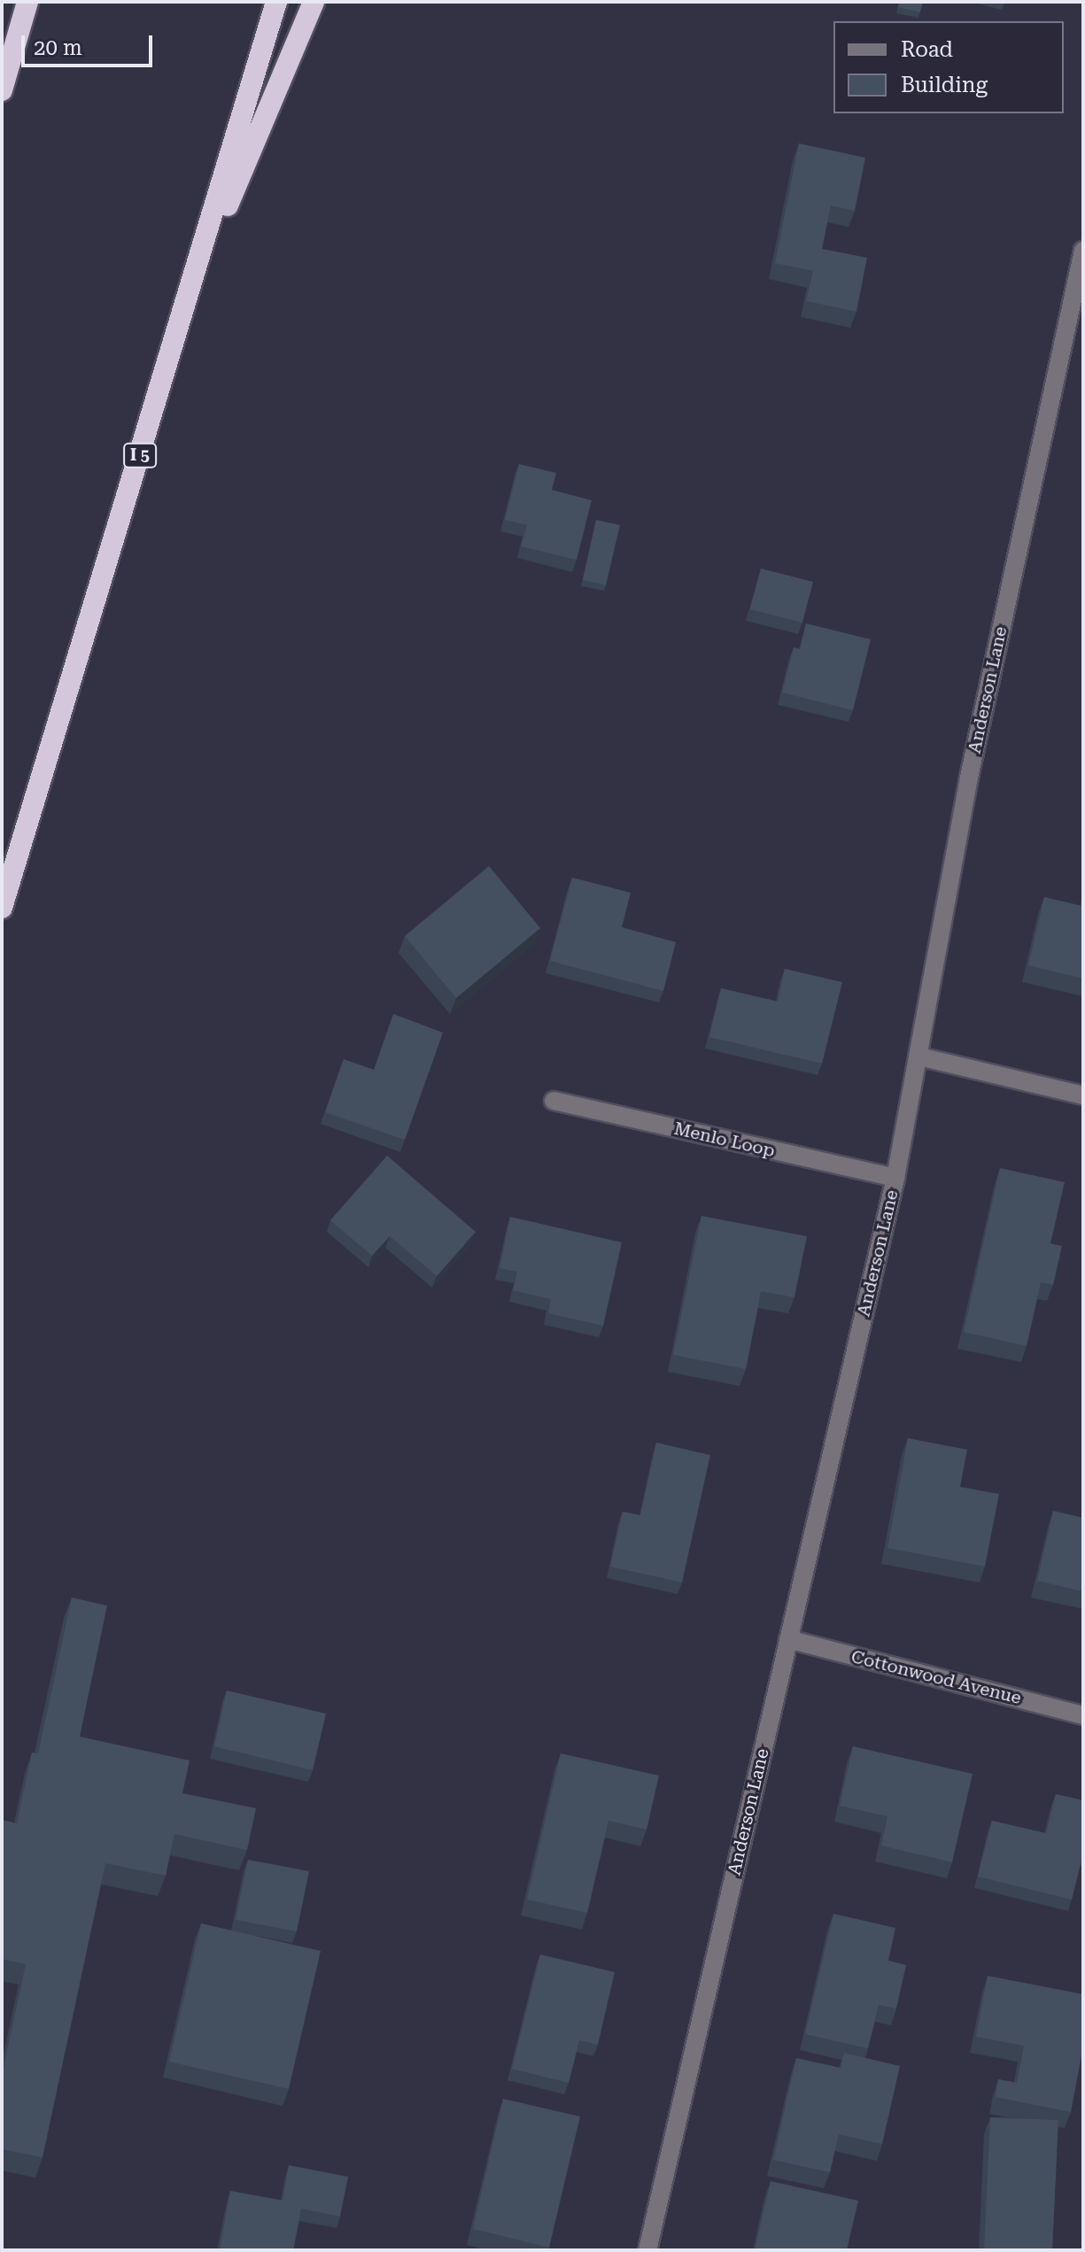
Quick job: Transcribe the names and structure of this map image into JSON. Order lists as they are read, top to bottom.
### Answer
{
  "streets": {
    "highway": ["I 5"],
    "street": ["Anderson Lane", "Menlo Loop", "Cottonwood Avenue"]
  },
  "crossings": [
    ["Anderson Lane", "Menlo Loop"],
    ["Anderson Lane", "Cottonwood Avenue"]
  ],
  "legend": ["Road", "Building"],
  "scale_bar": "20 m"
}
